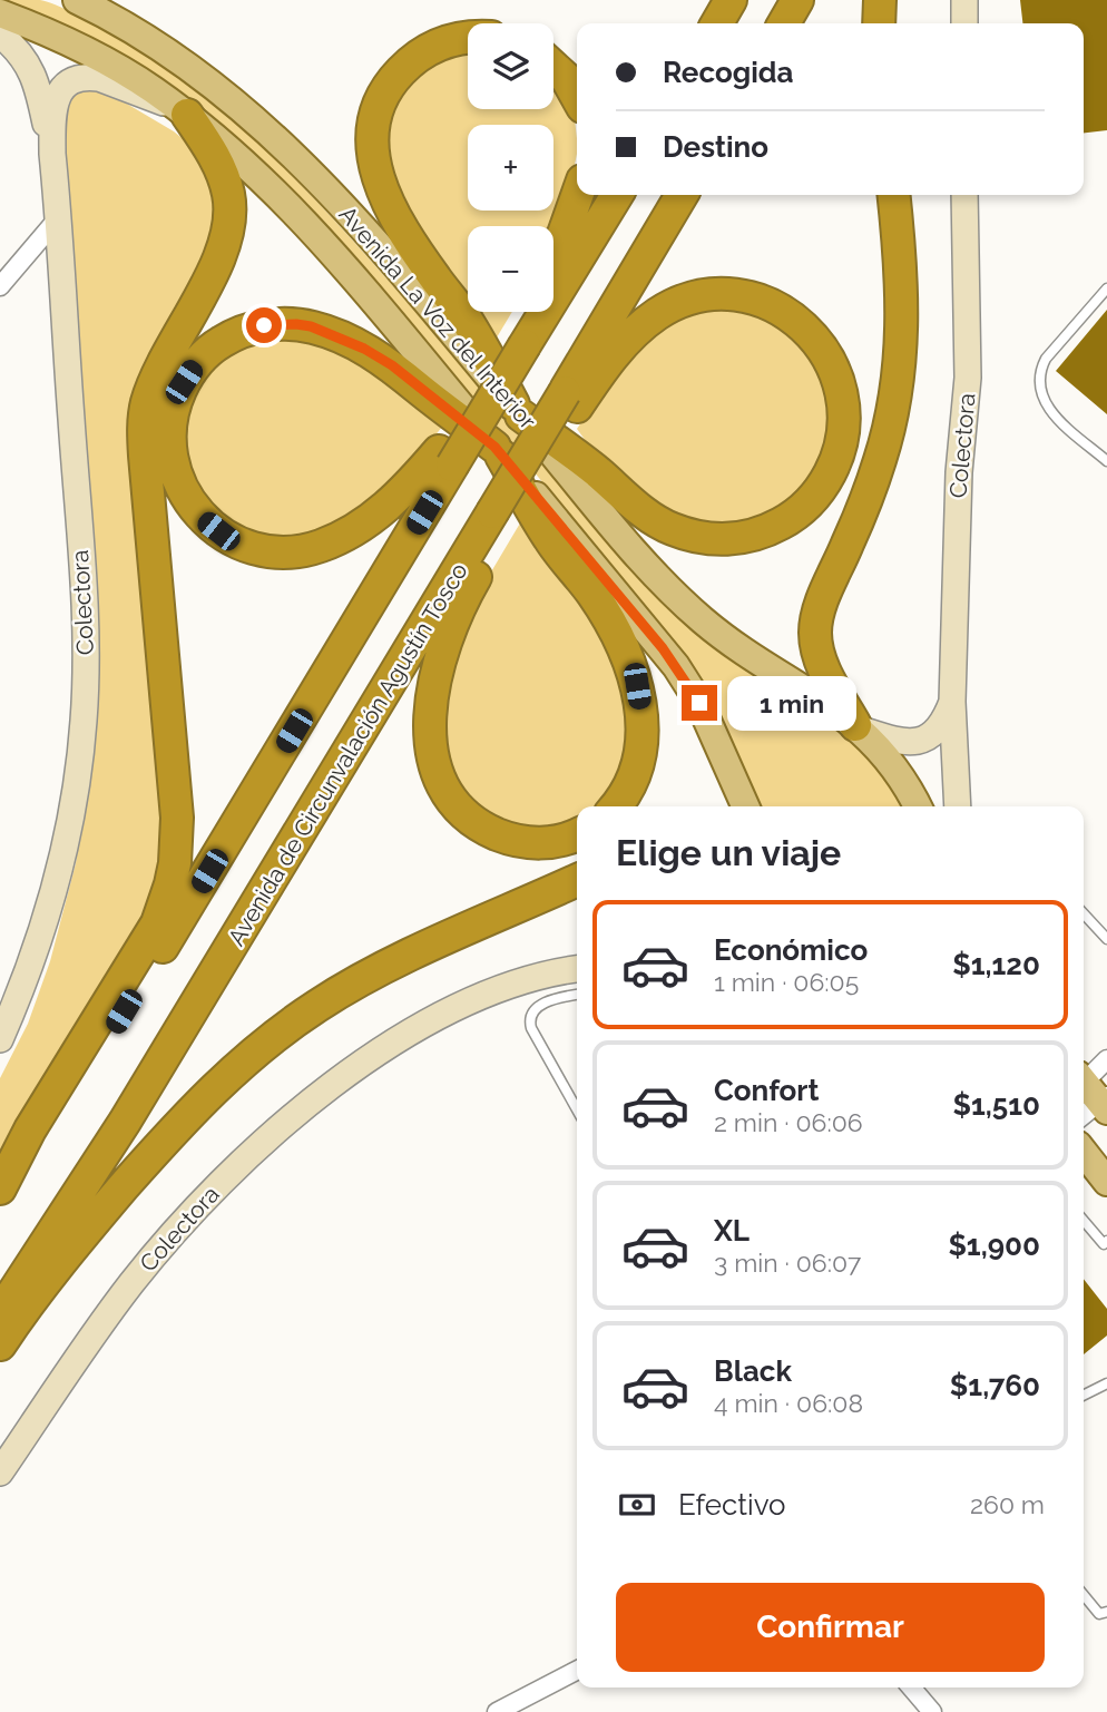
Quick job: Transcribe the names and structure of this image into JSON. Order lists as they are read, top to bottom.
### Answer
{
  "streets": {
    "highway": ["Avenida de Circunvalación Agustín Tosco"],
    "main road": ["Avenida La Voz del Interior"],
    "street": ["Colectora"]
  },
  "crossings": [
    ["Avenida La Voz del Interior", "Colectora"],
    ["Avenida La Voz del Interior", "Avenida de Circunvalación Agustín Tosco"]
  ],
  "page": {
    "map_buttons": ["+", "−"],
    "banner": ["Recogida", "Destino"],
    "bubble": "1 min",
    "heading": "Elige un viaje",
    "list": [
      {
        "name": "Económico",
        "note": "1 min · 06:05",
        "value": "$1,120"
      },
      {
        "name": "Confort",
        "note": "2 min · 06:06",
        "value": "$1,510"
      },
      {
        "name": "XL",
        "note": "3 min · 06:07",
        "value": "$1,900"
      },
      {
        "name": "Black",
        "note": "4 min · 06:08",
        "value": "$1,760"
      }
    ],
    "pay": ["Efectivo", "260 m"],
    "buttons": "Confirmar"
  }
}
